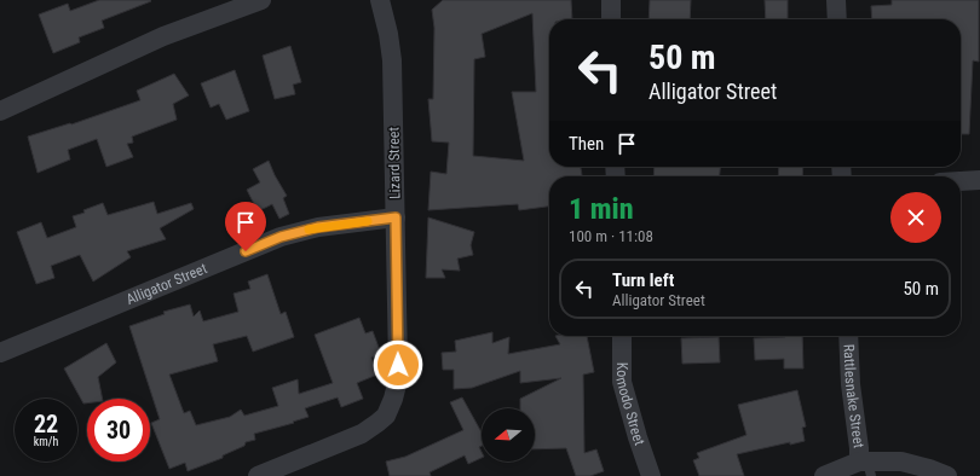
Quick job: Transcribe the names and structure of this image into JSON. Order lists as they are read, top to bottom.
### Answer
{
  "streets": {
    "street": [
      "Lizard Street",
      "Alligator Street",
      "Rattlesnake Street",
      "Komodo Street"
    ]
  },
  "crossings": [
    ["Lizard Street", "Alligator Street"]
  ],
  "north": "left",
  "page": {
    "turn": ["50 m", "Alligator Street"],
    "then": "Then",
    "heading": ["1 min", "100 m · 11:08"],
    "list": [
      {
        "name": "Turn left",
        "note": "Alligator Street",
        "value": "50 m"
      }
    ],
    "speed": "22 km/h",
    "limit": "30"
  }
}
